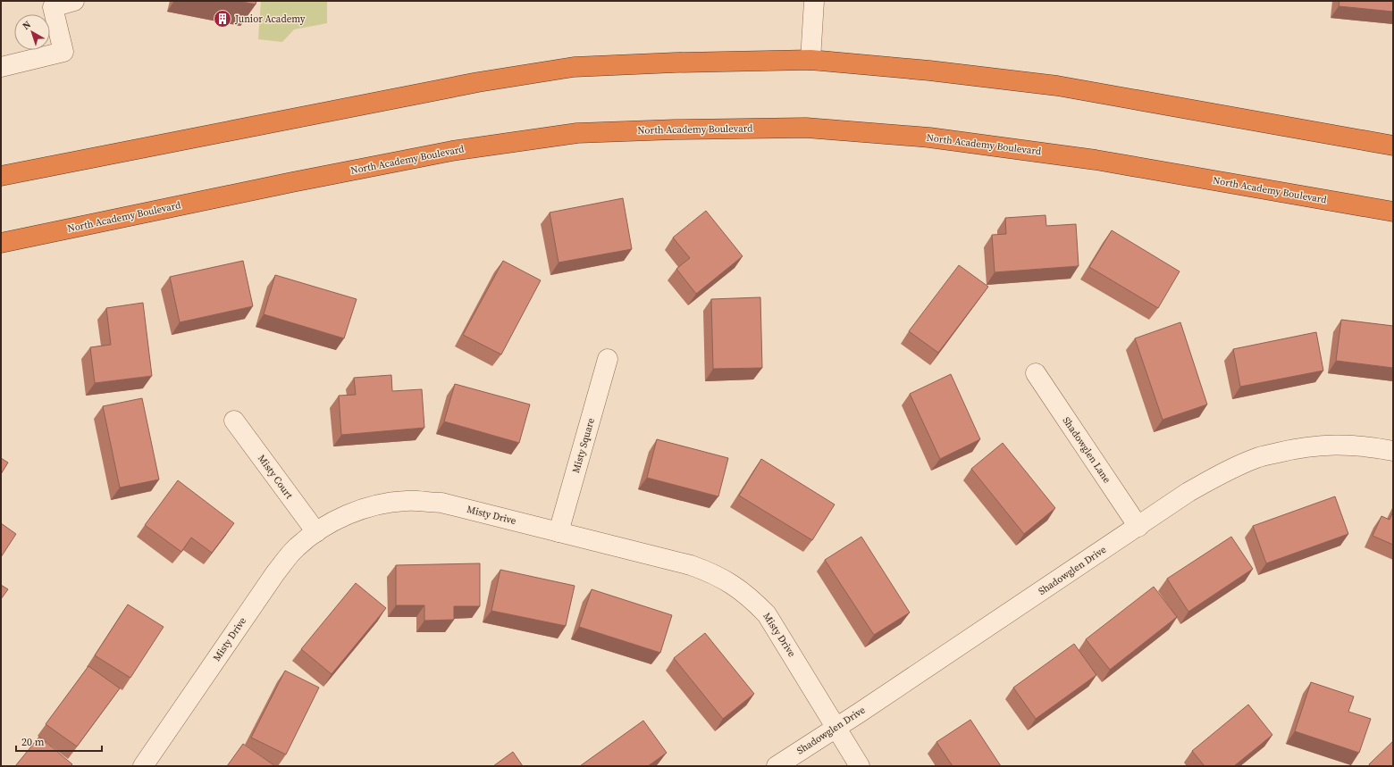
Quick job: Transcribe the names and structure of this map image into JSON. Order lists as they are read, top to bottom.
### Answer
{
  "streets": {
    "highway": ["North Academy Boulevard"],
    "street": [
      "Misty Square",
      "Shadowglen Lane",
      "Misty Court",
      "Misty Drive",
      "Shadowglen Drive"
    ]
  },
  "crossings": [
    ["Misty Square", "Misty Drive"],
    ["Shadowglen Lane", "Shadowglen Drive"],
    ["Misty Court", "Misty Drive"],
    ["Misty Drive", "Shadowglen Drive"]
  ],
  "places": {
    "building": ["Junior Academy"]
  },
  "scale_bar": "20 m",
  "north": "top left"
}
